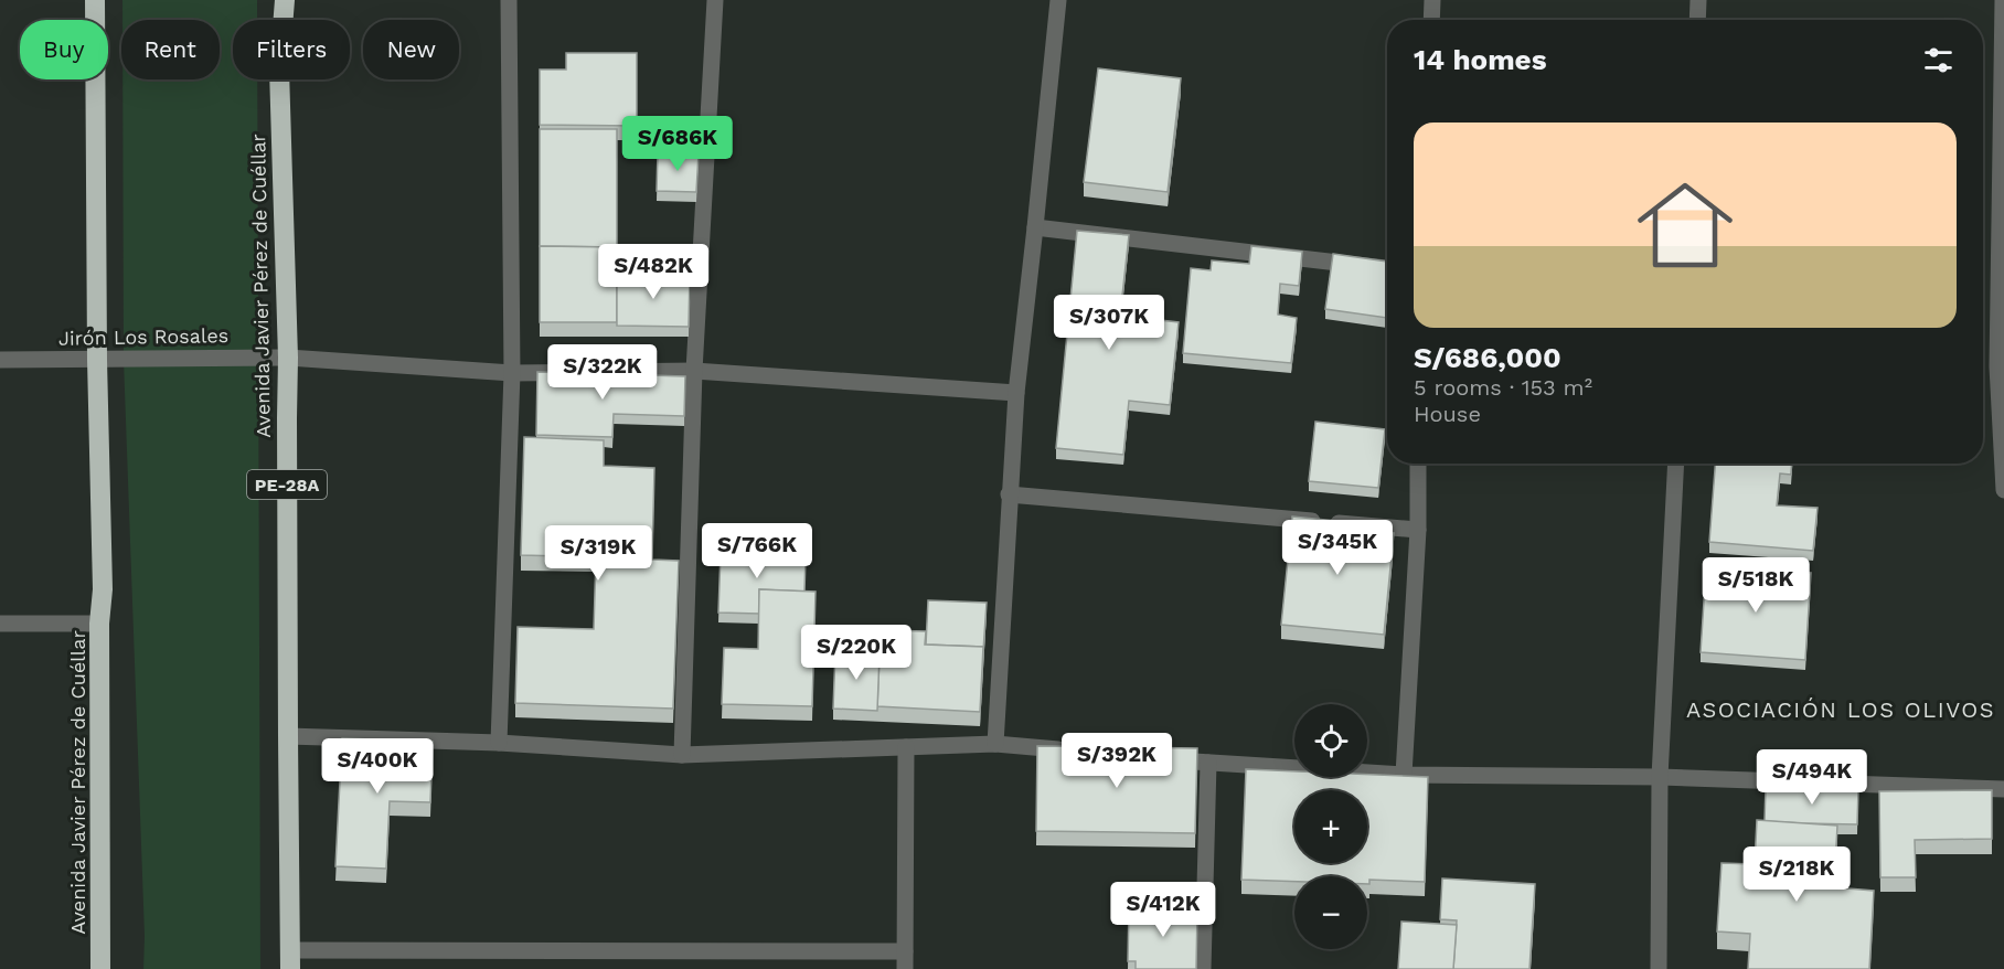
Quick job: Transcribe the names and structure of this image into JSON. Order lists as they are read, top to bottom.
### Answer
{
  "streets": {
    "highway": ["Avenida Javier Pérez de Cuéllar", "PE-28A"],
    "street": ["Jirón Los Rosales"]
  },
  "crossings": [
    ["Avenida Javier Pérez de Cuéllar", "Jirón Los Rosales"]
  ],
  "districts": ["ASOCIACIÓN LOS OLIVOS"],
  "page": {
    "chip": [
      "Buy",
      "Rent",
      "Filters",
      "New"
    ],
    "heading": "14 homes",
    "list": [
      {
        "name": "S/686,000",
        "note": "5 rooms · 153 m² · House"
      }
    ],
    "price": [
      "S/686K",
      "S/482K",
      "S/307K",
      "S/322K",
      "S/345K",
      "S/766K",
      "S/319K",
      "S/518K",
      "S/220K",
      "S/392K",
      "S/400K",
      "S/494K",
      "S/218K",
      "S/412K"
    ],
    "map_buttons": ["+", "−"]
  }
}
